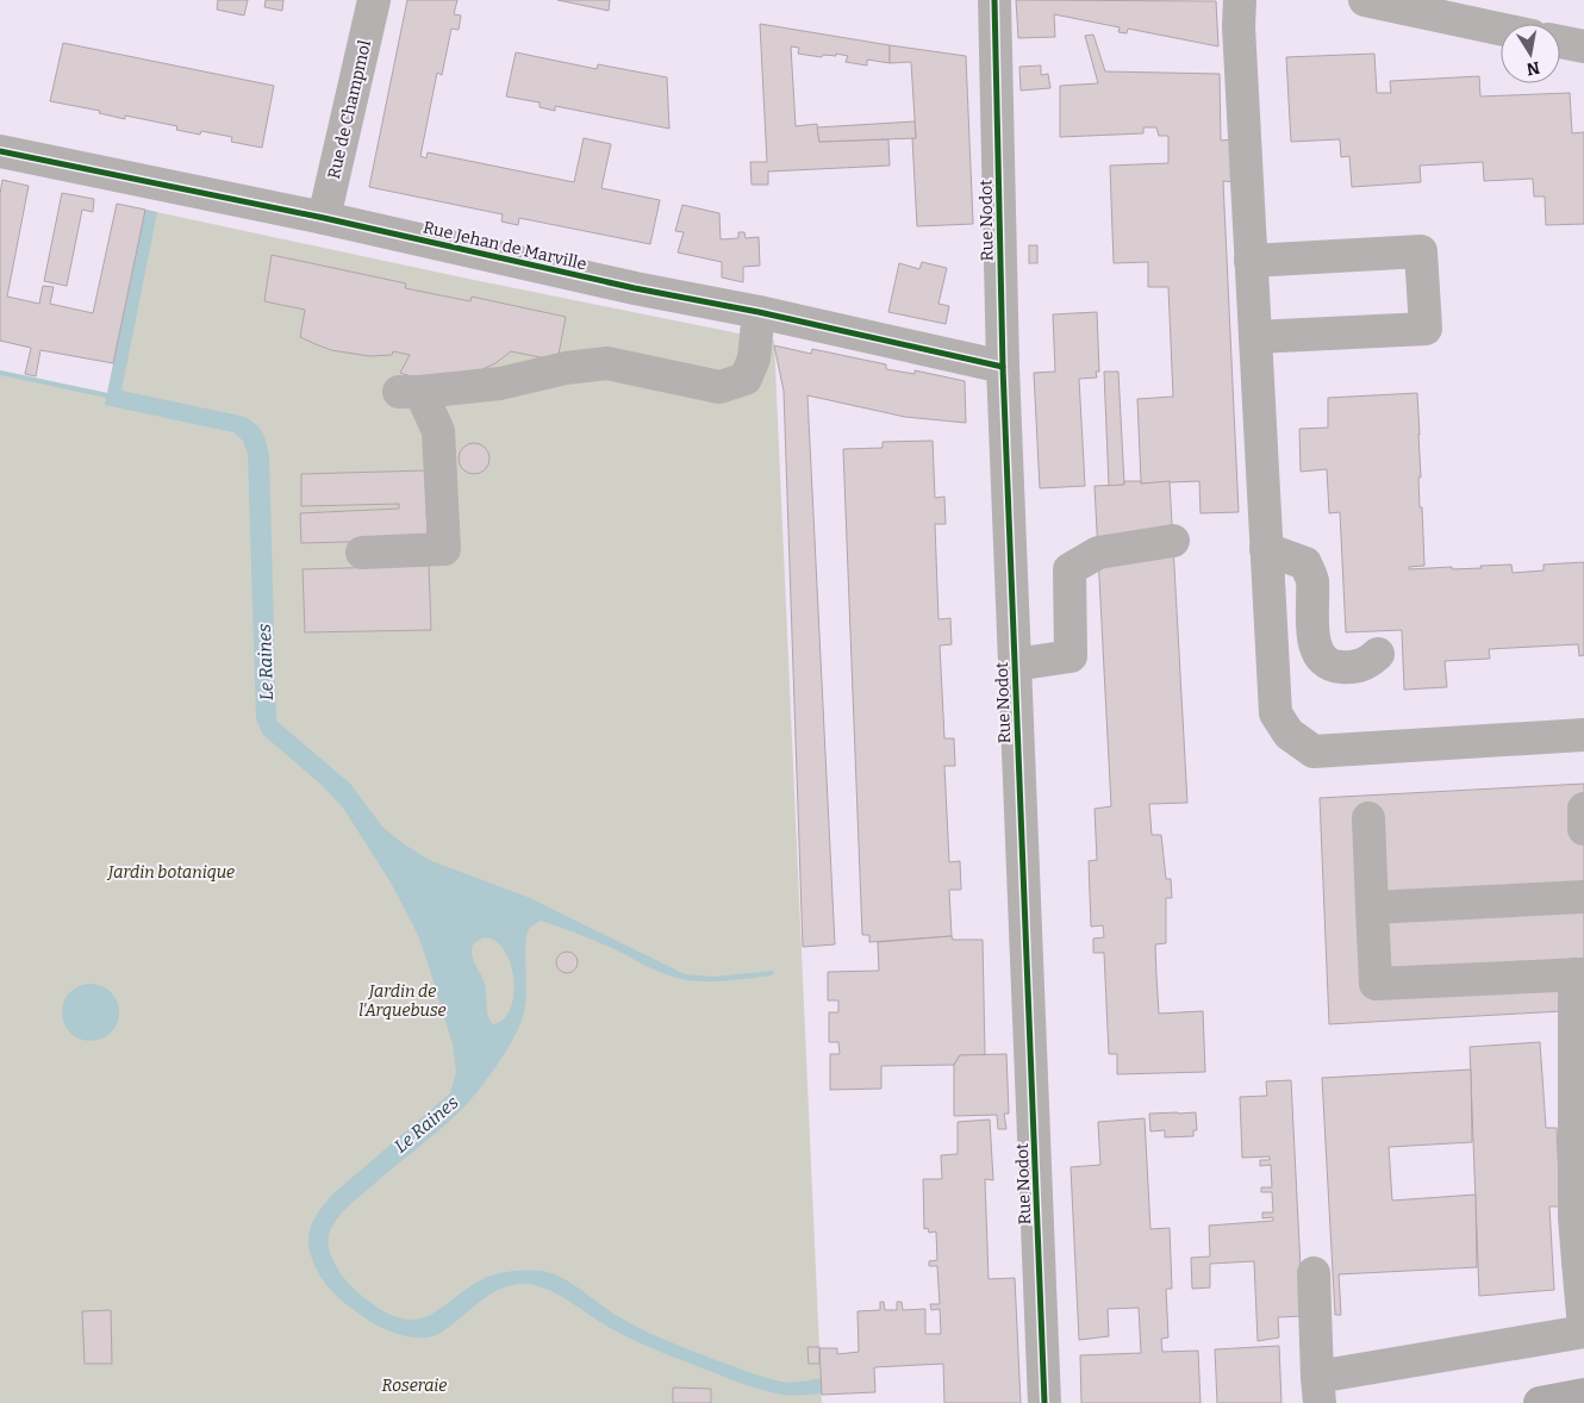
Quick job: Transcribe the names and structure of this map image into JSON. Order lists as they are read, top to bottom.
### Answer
{
  "streets": {
    "street": ["Rue de Champmol", "Rue Nodot", "Rue Jehan de Marville"]
  },
  "crossings": [
    ["Rue de Champmol", "Rue Jehan de Marville"],
    ["Rue Nodot", "Rue Jehan de Marville"]
  ],
  "water": ["Le Raines"],
  "parks": ["Jardin botanique", "Jardin de l'Arquebuse", "Roseraie"],
  "north": "bottom"
}
